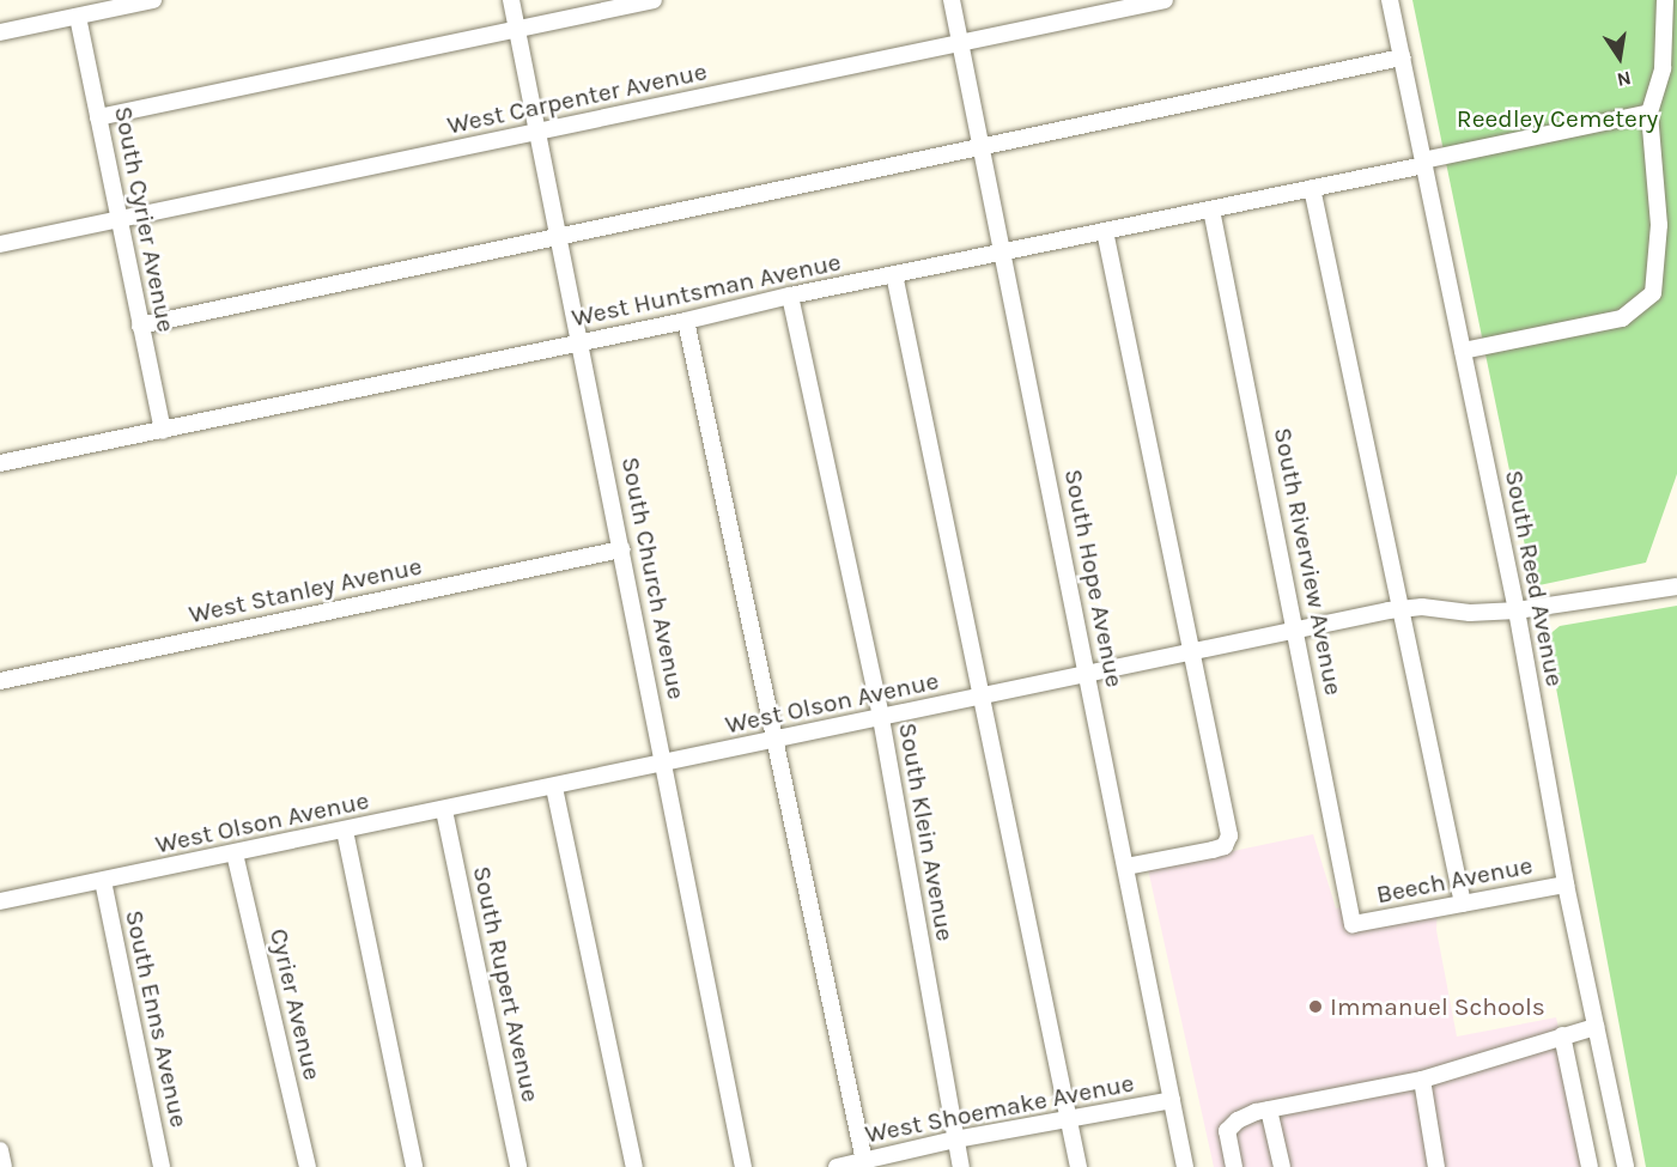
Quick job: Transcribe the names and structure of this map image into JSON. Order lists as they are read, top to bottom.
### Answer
{
  "streets": {
    "street": [
      "West Carpenter Avenue",
      "South Cyrier Avenue",
      "West Huntsman Avenue",
      "South Riverview Avenue",
      "South Church Avenue",
      "South Hope Avenue",
      "South Reed Avenue",
      "West Stanley Avenue",
      "West Olson Avenue",
      "South Klein Avenue",
      "Beech Avenue",
      "South Rupert Avenue",
      "Cyrier Avenue",
      "South Enns Avenue",
      "West Shoemake Avenue"
    ]
  },
  "crossings": [
    ["West Carpenter Avenue", "South Cyrier Avenue"],
    ["West Carpenter Avenue", "South Church Avenue"],
    ["West Carpenter Avenue", "South Hope Avenue"],
    ["South Cyrier Avenue", "West Huntsman Avenue"],
    ["West Huntsman Avenue", "South Riverview Avenue"],
    ["West Huntsman Avenue", "South Church Avenue"],
    ["West Huntsman Avenue", "South Hope Avenue"],
    ["West Huntsman Avenue", "South Reed Avenue"],
    ["West Huntsman Avenue", "South Klein Avenue"],
    ["South Riverview Avenue", "West Olson Avenue"],
    ["South Riverview Avenue", "Beech Avenue"],
    ["South Church Avenue", "West Stanley Avenue"],
    ["South Church Avenue", "West Olson Avenue"],
    ["South Hope Avenue", "West Olson Avenue"],
    ["South Hope Avenue", "West Shoemake Avenue"],
    ["South Reed Avenue", "West Olson Avenue"],
    ["South Reed Avenue", "Beech Avenue"],
    ["West Olson Avenue", "South Klein Avenue"],
    ["West Olson Avenue", "South Rupert Avenue"],
    ["West Olson Avenue", "Cyrier Avenue"],
    ["West Olson Avenue", "South Enns Avenue"],
    ["South Klein Avenue", "West Shoemake Avenue"]
  ],
  "parks": ["Reedley Cemetery"],
  "places": ["Immanuel Schools"],
  "north": "bottom"
}
